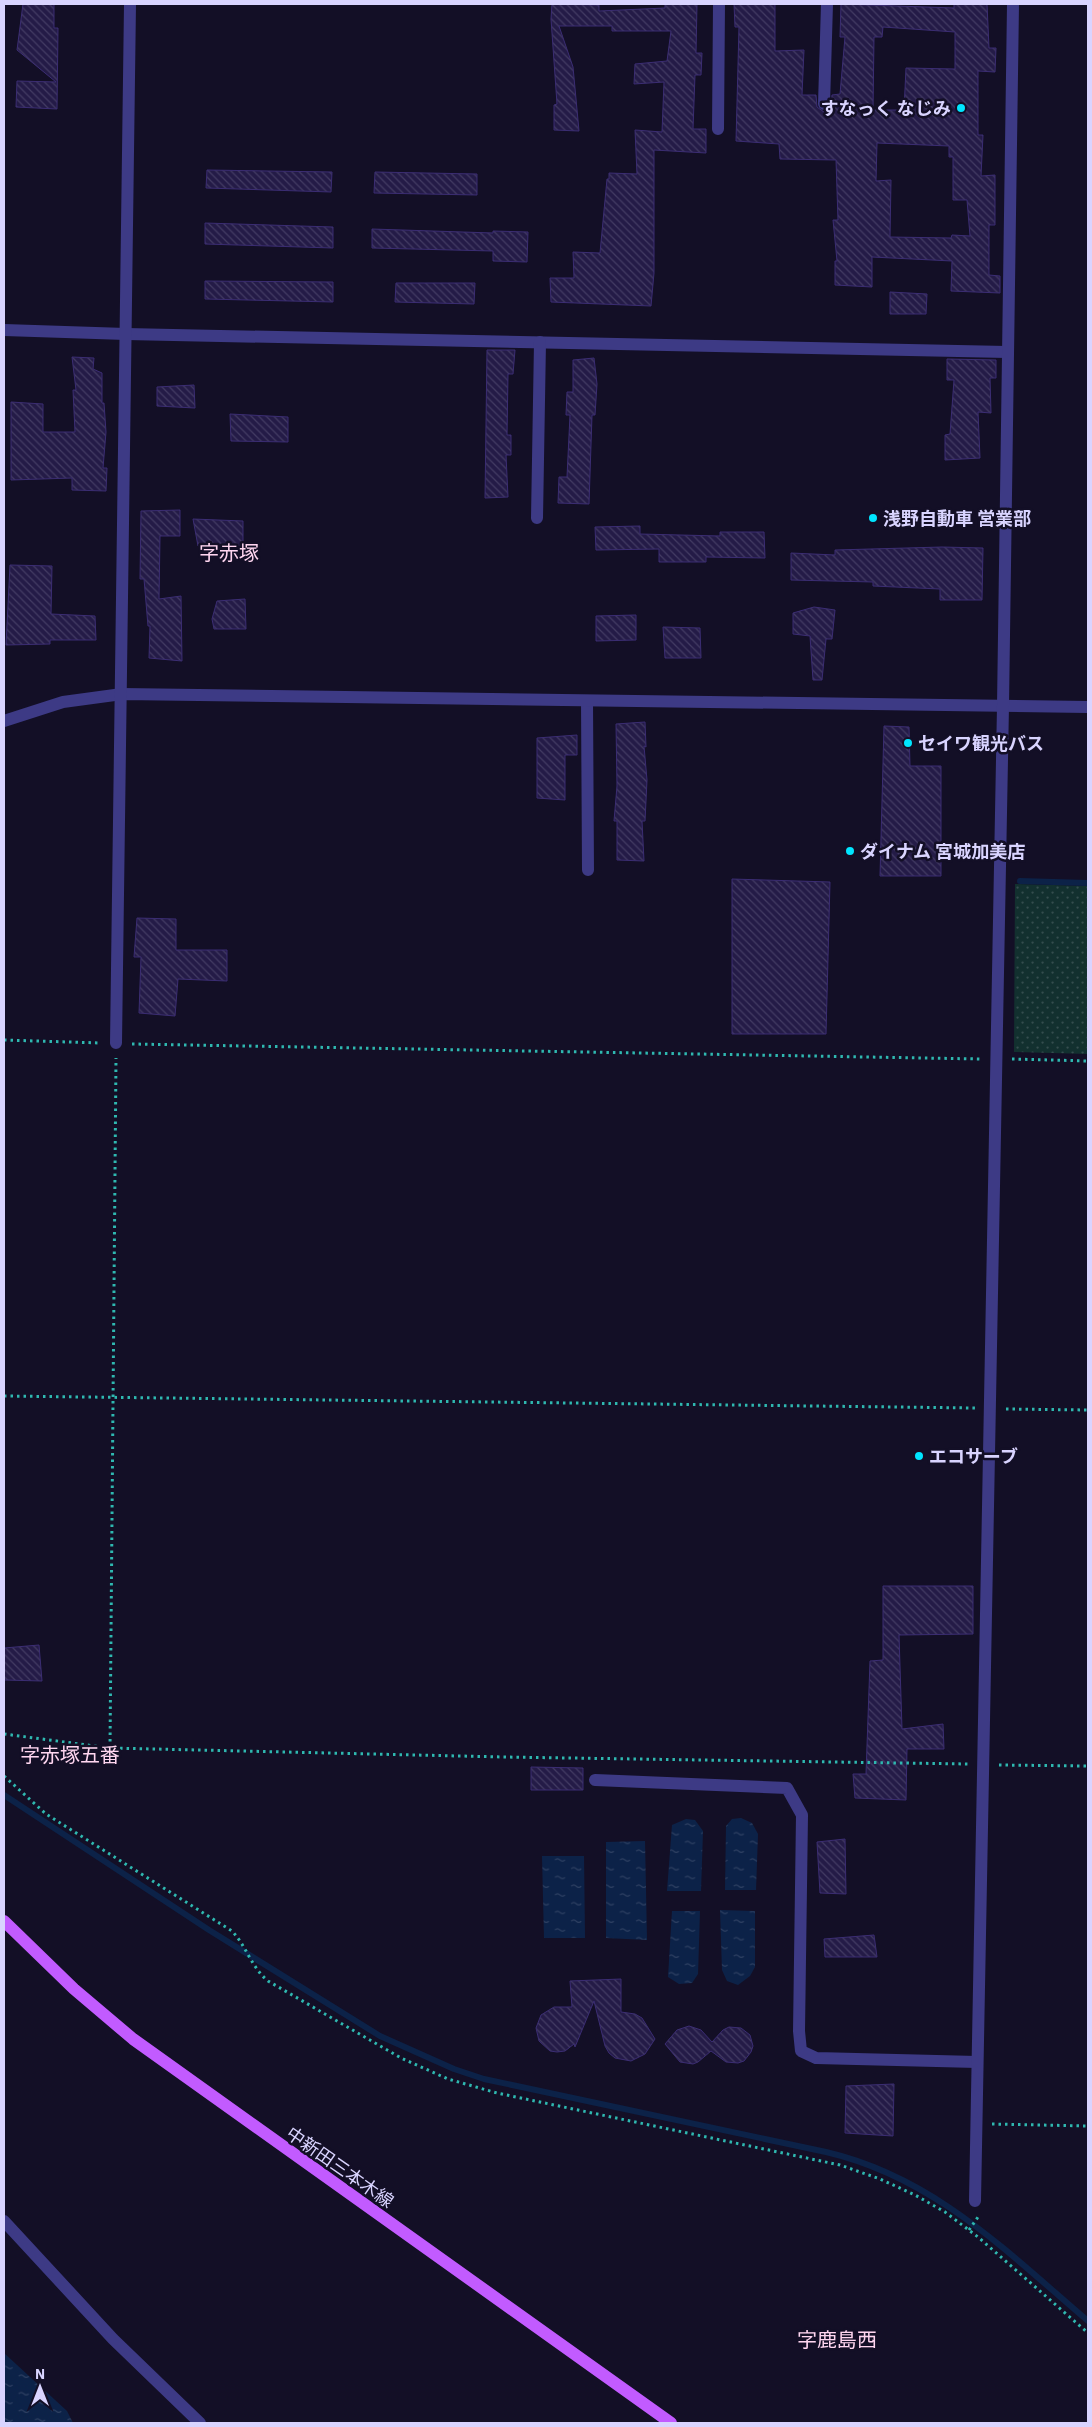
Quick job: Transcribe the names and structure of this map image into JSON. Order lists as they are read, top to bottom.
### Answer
{
  "streets": {
    "main road": ["中新田三本木線"]
  },
  "districts": ["字赤塚", "字赤塚五番", "字鹿島西"],
  "places": [
    "すなっく なじみ",
    "浅野自動車 営業部",
    "セイワ観光バス",
    "ダイナム 宮城加美店",
    "エコサーブ"
  ],
  "north": "top"
}
